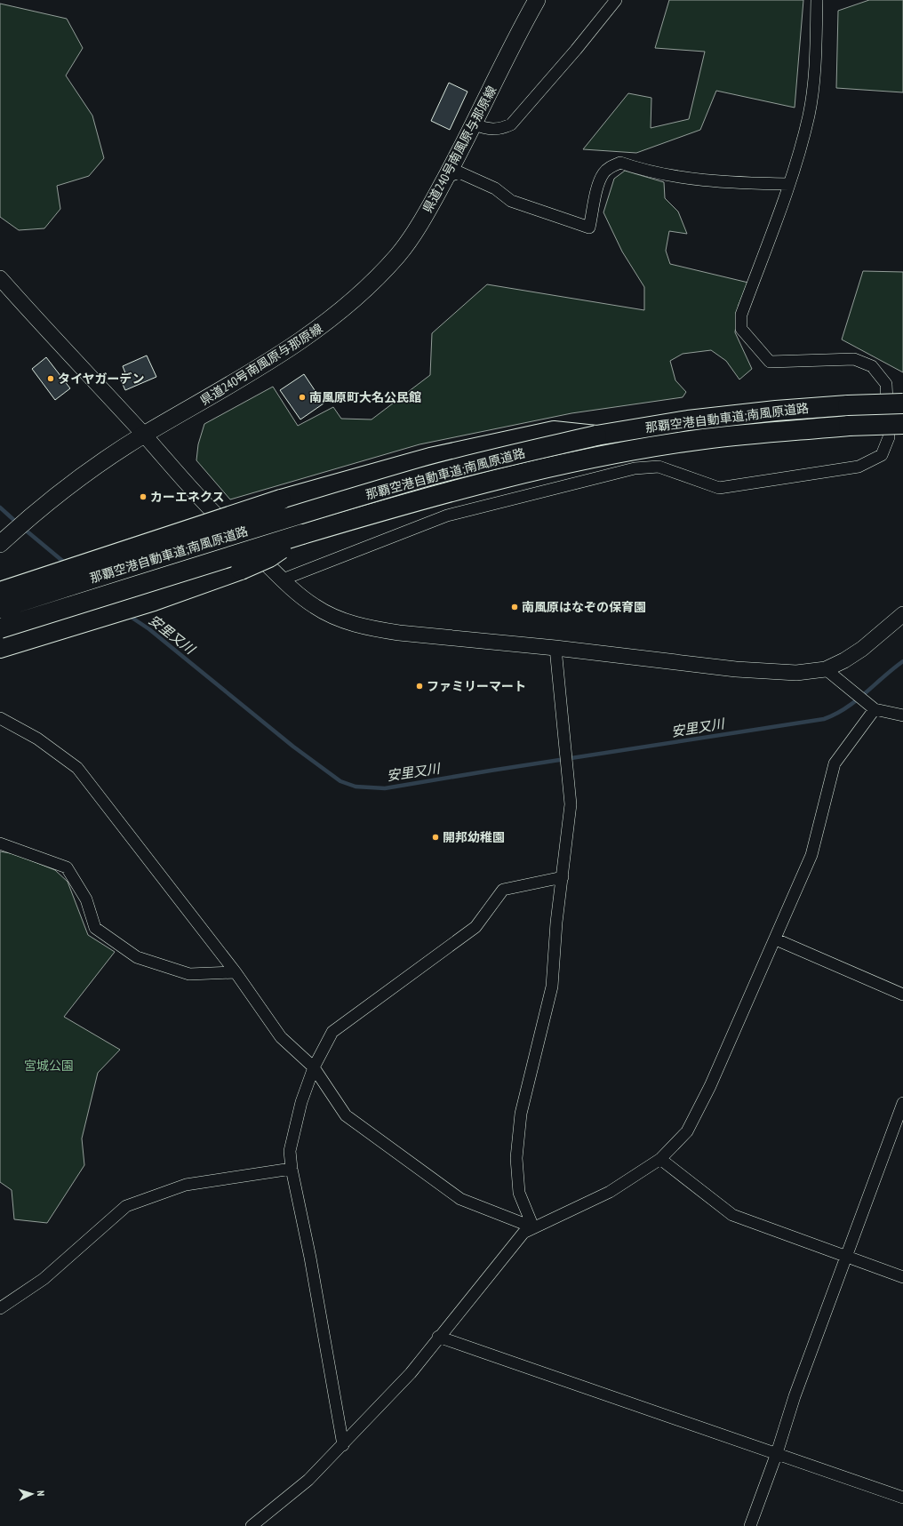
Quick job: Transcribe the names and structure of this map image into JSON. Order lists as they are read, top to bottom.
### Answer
{
  "streets": {
    "highway": ["那覇空港自動車道;南風原道路"],
    "main road": ["県道240号南風原与那原線"]
  },
  "water": ["安里又川"],
  "parks": ["宮城公園"],
  "places": [
    "タイヤガーデン",
    "南風原町大名公民館",
    "カーエネクス",
    "南風原はなぞの保育園",
    "ファミリーマート",
    "開邦幼稚園"
  ],
  "north": "right"
}
